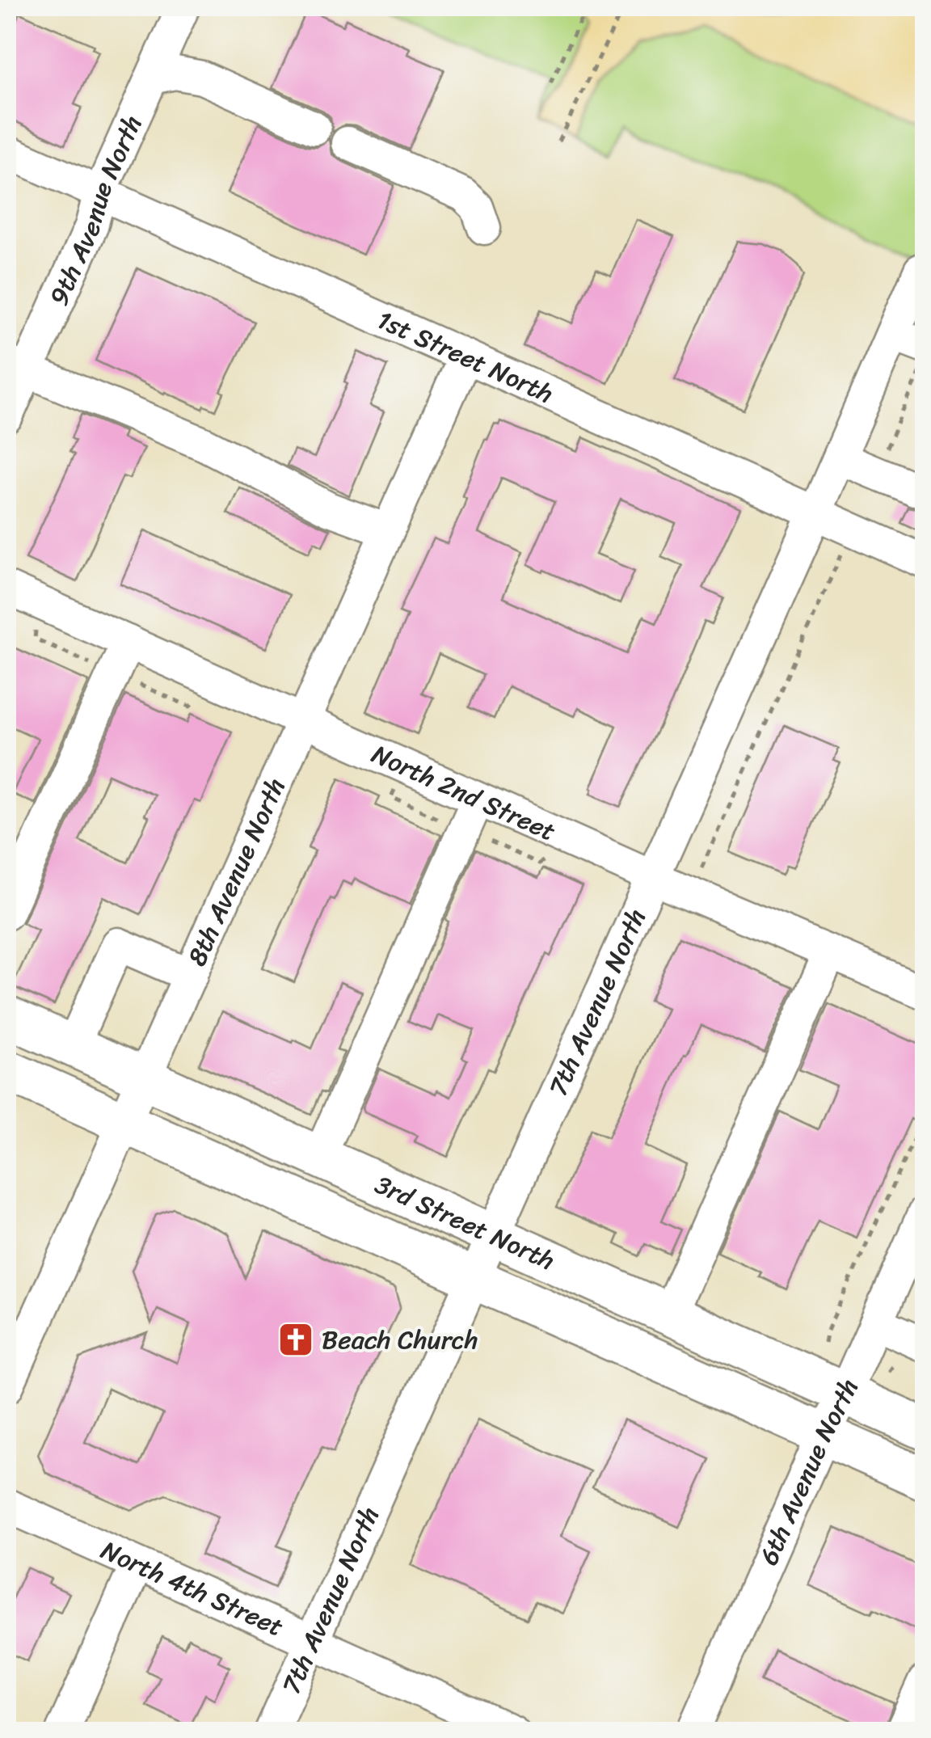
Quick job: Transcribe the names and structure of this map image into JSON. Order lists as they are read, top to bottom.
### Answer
{
  "streets": {
    "main road": ["3rd Street North"],
    "street": [
      "9th Avenue North",
      "1st Street North",
      "North 2nd Street",
      "8th Avenue North",
      "7th Avenue North",
      "6th Avenue North",
      "North 4th Street"
    ]
  },
  "crossings": [
    ["9th Avenue North", "1st Street North"],
    ["1st Street North", "8th Avenue North"],
    ["1st Street North", "7th Avenue North"],
    ["North 2nd Street", "8th Avenue North"],
    ["North 2nd Street", "7th Avenue North"],
    ["8th Avenue North", "3rd Street North"],
    ["7th Avenue North", "3rd Street North"],
    ["7th Avenue North", "North 4th Street"],
    ["3rd Street North", "6th Avenue North"]
  ],
  "places": {
    "church": ["Beach Church"]
  }
}
